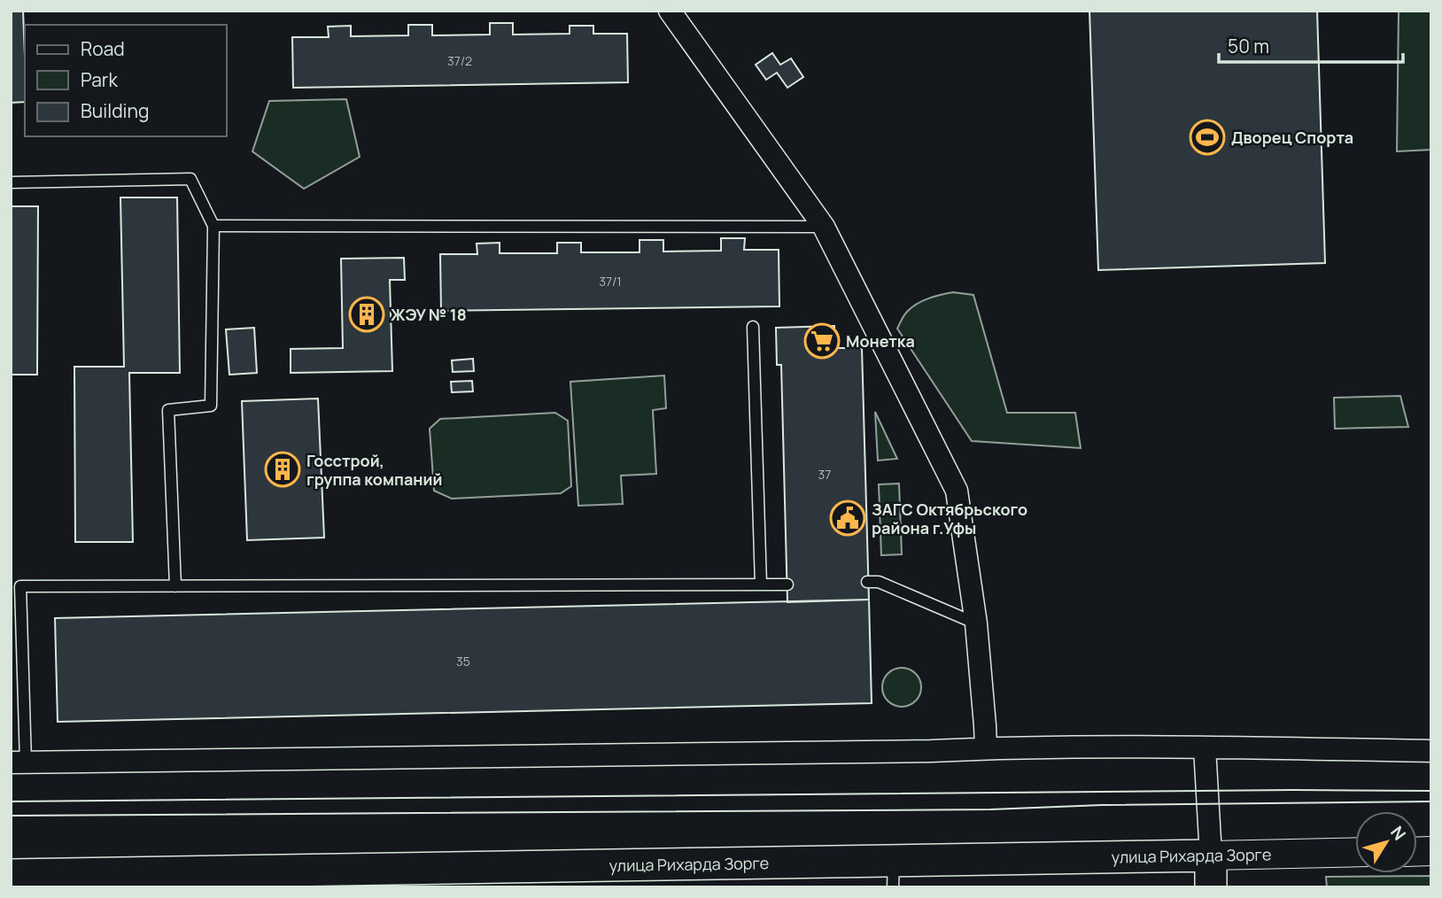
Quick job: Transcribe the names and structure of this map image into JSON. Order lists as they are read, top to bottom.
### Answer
{
  "streets": {
    "main road": ["улица Рихарда Зорге"]
  },
  "places": {
    "sports": ["Дворец Спорта"],
    "building": ["ЖЭУ № 18", "Госстрой, группа компаний"],
    "supermarket": ["Монетка"],
    "public building": ["ЗАГС Октябрьского района г.Уфы"]
  },
  "house_numbers": [
    "37/2",
    "37/1",
    "37",
    "35"
  ],
  "legend": ["Road", "Park", "Building"],
  "scale_bar": "50 m",
  "north": "top right"
}
